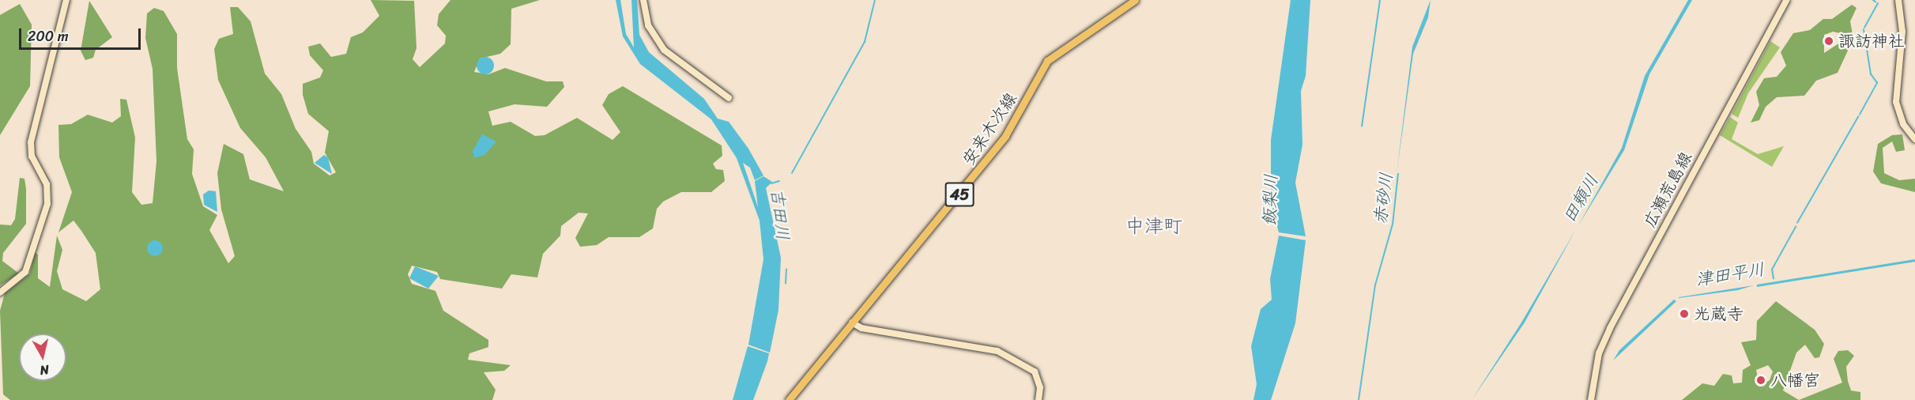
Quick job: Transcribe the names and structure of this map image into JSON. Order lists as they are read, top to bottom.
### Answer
{
  "streets": {
    "main road": ["安来木次線", "45"],
    "street": ["広瀬荒島線"]
  },
  "districts": ["中津町"],
  "water": [
    "赤砂川",
    "田頼川",
    "飯梨川",
    "吉田川",
    "津田平川"
  ],
  "places": ["諏訪神社", "光蔵寺", "八幡宮"],
  "scale_bar": "200 m",
  "north": "bottom"
}
